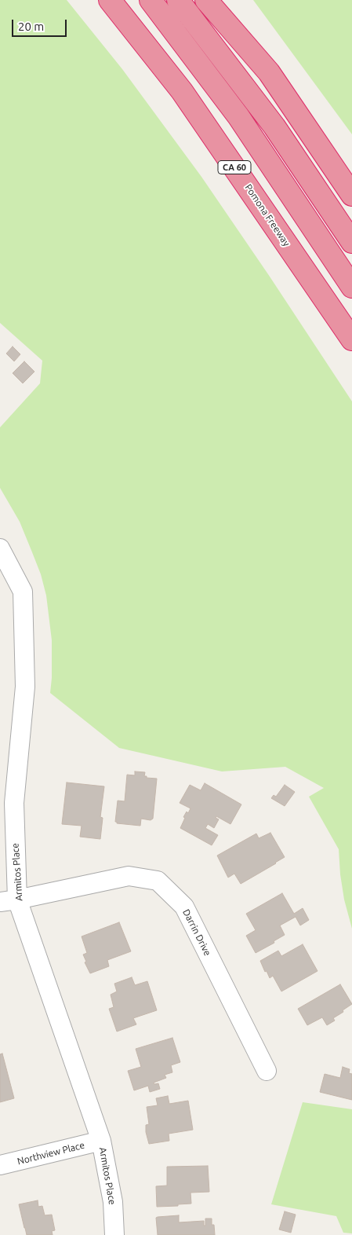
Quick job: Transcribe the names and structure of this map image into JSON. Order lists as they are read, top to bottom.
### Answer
{
  "streets": {
    "highway": ["CA 60", "Pomona Freeway"],
    "street": ["Armitos Place", "Darrin Drive", "Northview Place"]
  },
  "crossings": [
    ["Armitos Place", "Darrin Drive"],
    ["Armitos Place", "Northview Place"]
  ],
  "scale_bar": "20 m"
}
